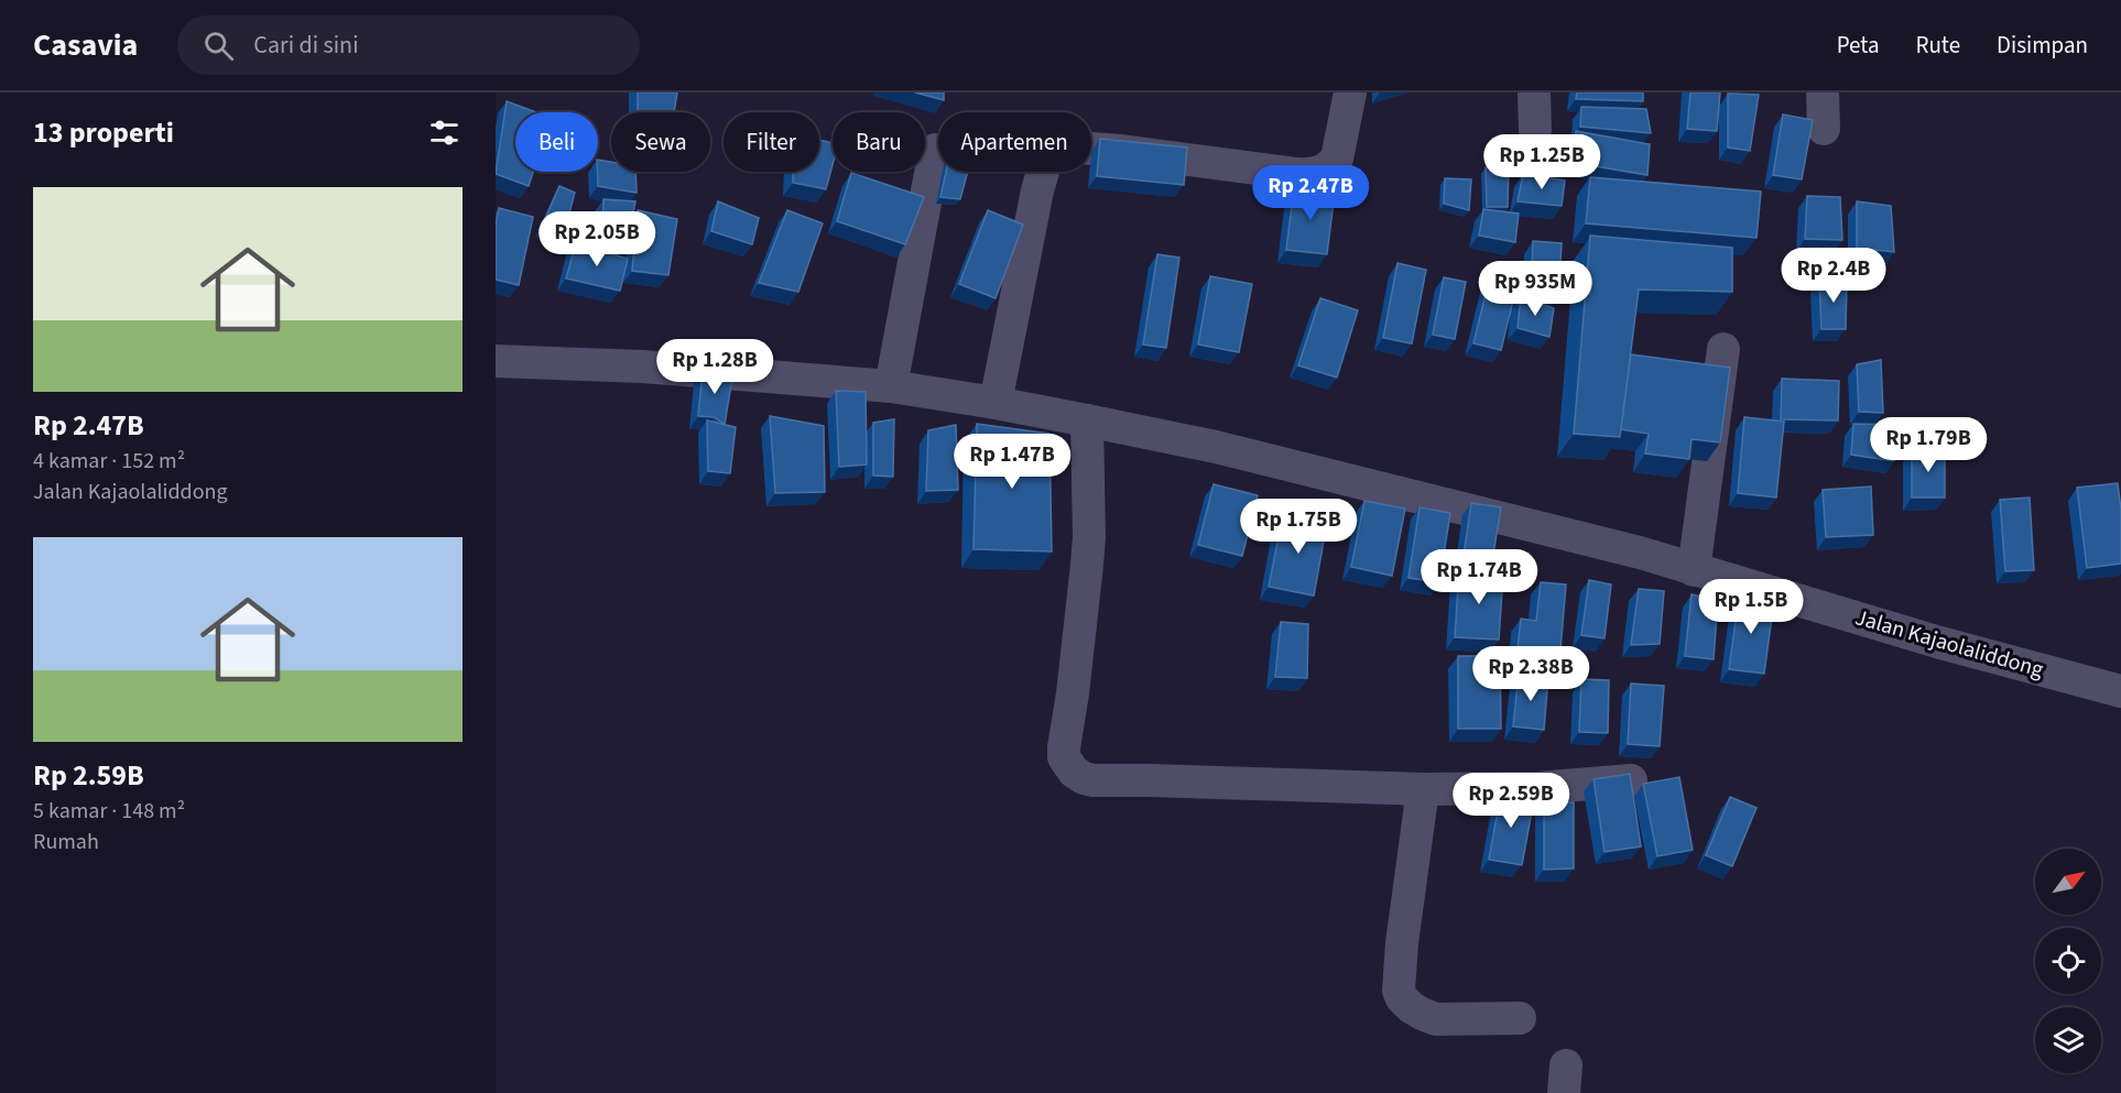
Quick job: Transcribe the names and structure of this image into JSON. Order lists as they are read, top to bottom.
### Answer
{
  "streets": {
    "street": ["Jalan Kajaolaliddong"]
  },
  "north": "top right",
  "page": {
    "header": "Casavia",
    "search": "Cari di sini",
    "nav": ["Peta", "Rute", "Disimpan"],
    "heading": "13 properti",
    "chip": [
      "Beli",
      "Sewa",
      "Filter",
      "Baru",
      "Apartemen"
    ],
    "price": [
      "Rp 1.25B",
      "Rp 2.47B",
      "Rp 2.05B",
      "Rp 2.4B",
      "Rp 935M",
      "Rp 1.28B",
      "Rp 1.79B",
      "Rp 1.47B",
      "Rp 1.75B",
      "Rp 1.74B",
      "Rp 1.5B",
      "Rp 2.38B",
      "Rp 2.59B"
    ],
    "list": [
      {
        "name": "Rp 2.47B",
        "note": "4 kamar · 152 m² · Jalan Kajaolaliddong"
      },
      {
        "name": "Rp 2.59B",
        "note": "5 kamar · 148 m² · Rumah"
      }
    ]
  }
}
